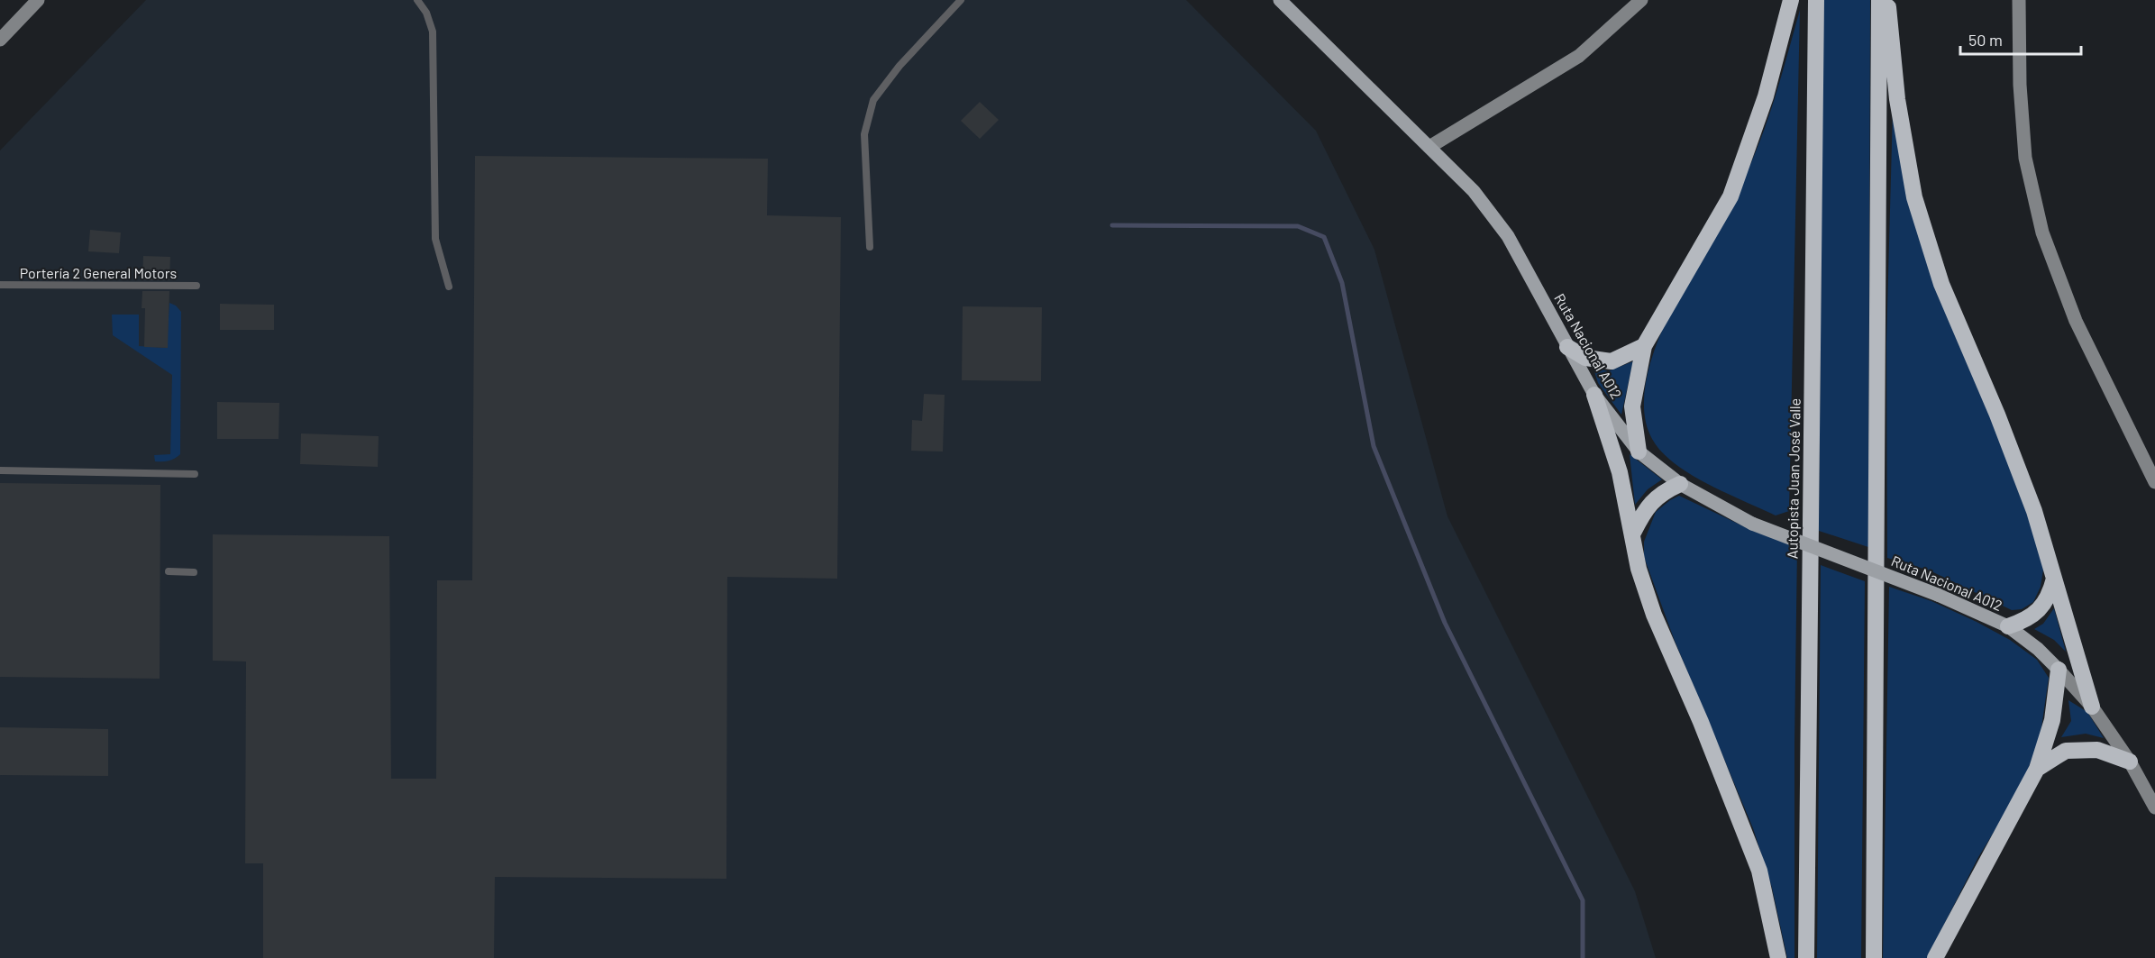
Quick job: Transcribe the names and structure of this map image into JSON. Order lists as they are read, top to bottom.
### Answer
{
  "streets": {
    "highway": ["Autopista Juan José Valle"],
    "main road": ["Ruta Nacional A012"],
    "lane": ["Portería 2 General Motors"]
  },
  "scale_bar": "50 m"
}
